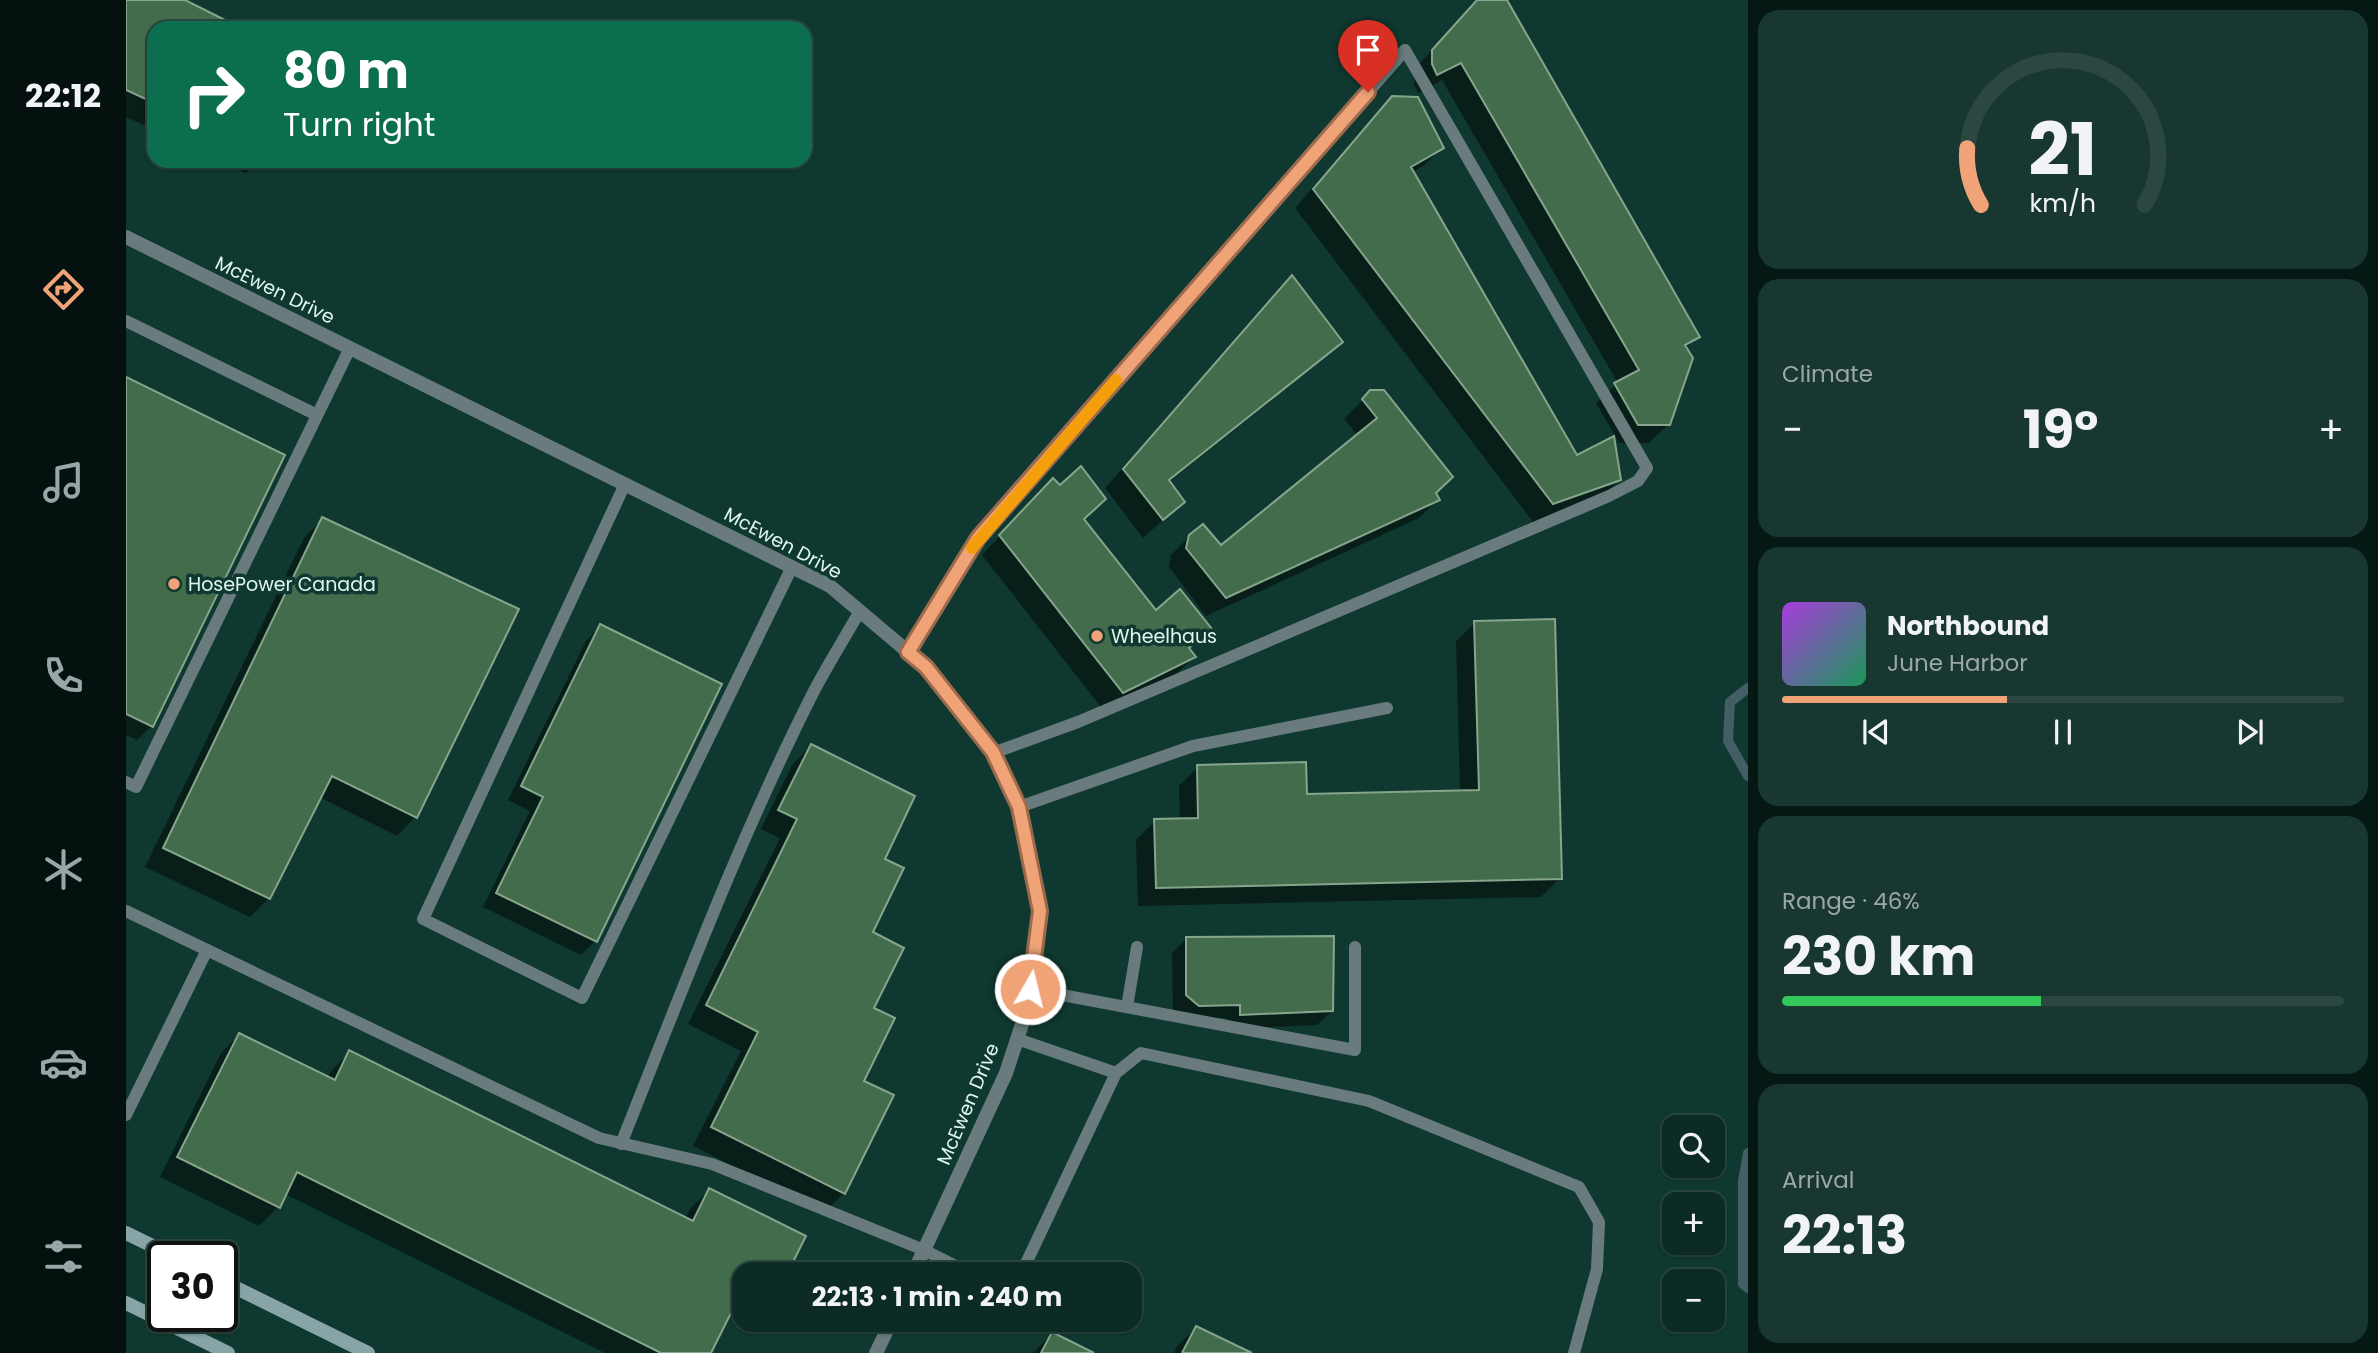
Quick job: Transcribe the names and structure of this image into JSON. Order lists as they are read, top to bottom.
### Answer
{
  "streets": {
    "street": ["McEwen Drive"]
  },
  "places": ["HosePower Canada", "Wheelhaus"],
  "page": {
    "tabs": "22:12",
    "turn": ["80 m", "Turn right"],
    "tile": [
      "Climate",
      ["Range · 46%", "230 km"],
      ["Arrival", "22:13"]
    ],
    "heat": ["−", "19°", "+"],
    "song": ["Northbound", "June Harbor"],
    "map_buttons": ["+", "−"],
    "limit": "30",
    "trip": "22:13 · 1 min · 240 m",
    "gauge": ["21", "km/h"]
  }
}
